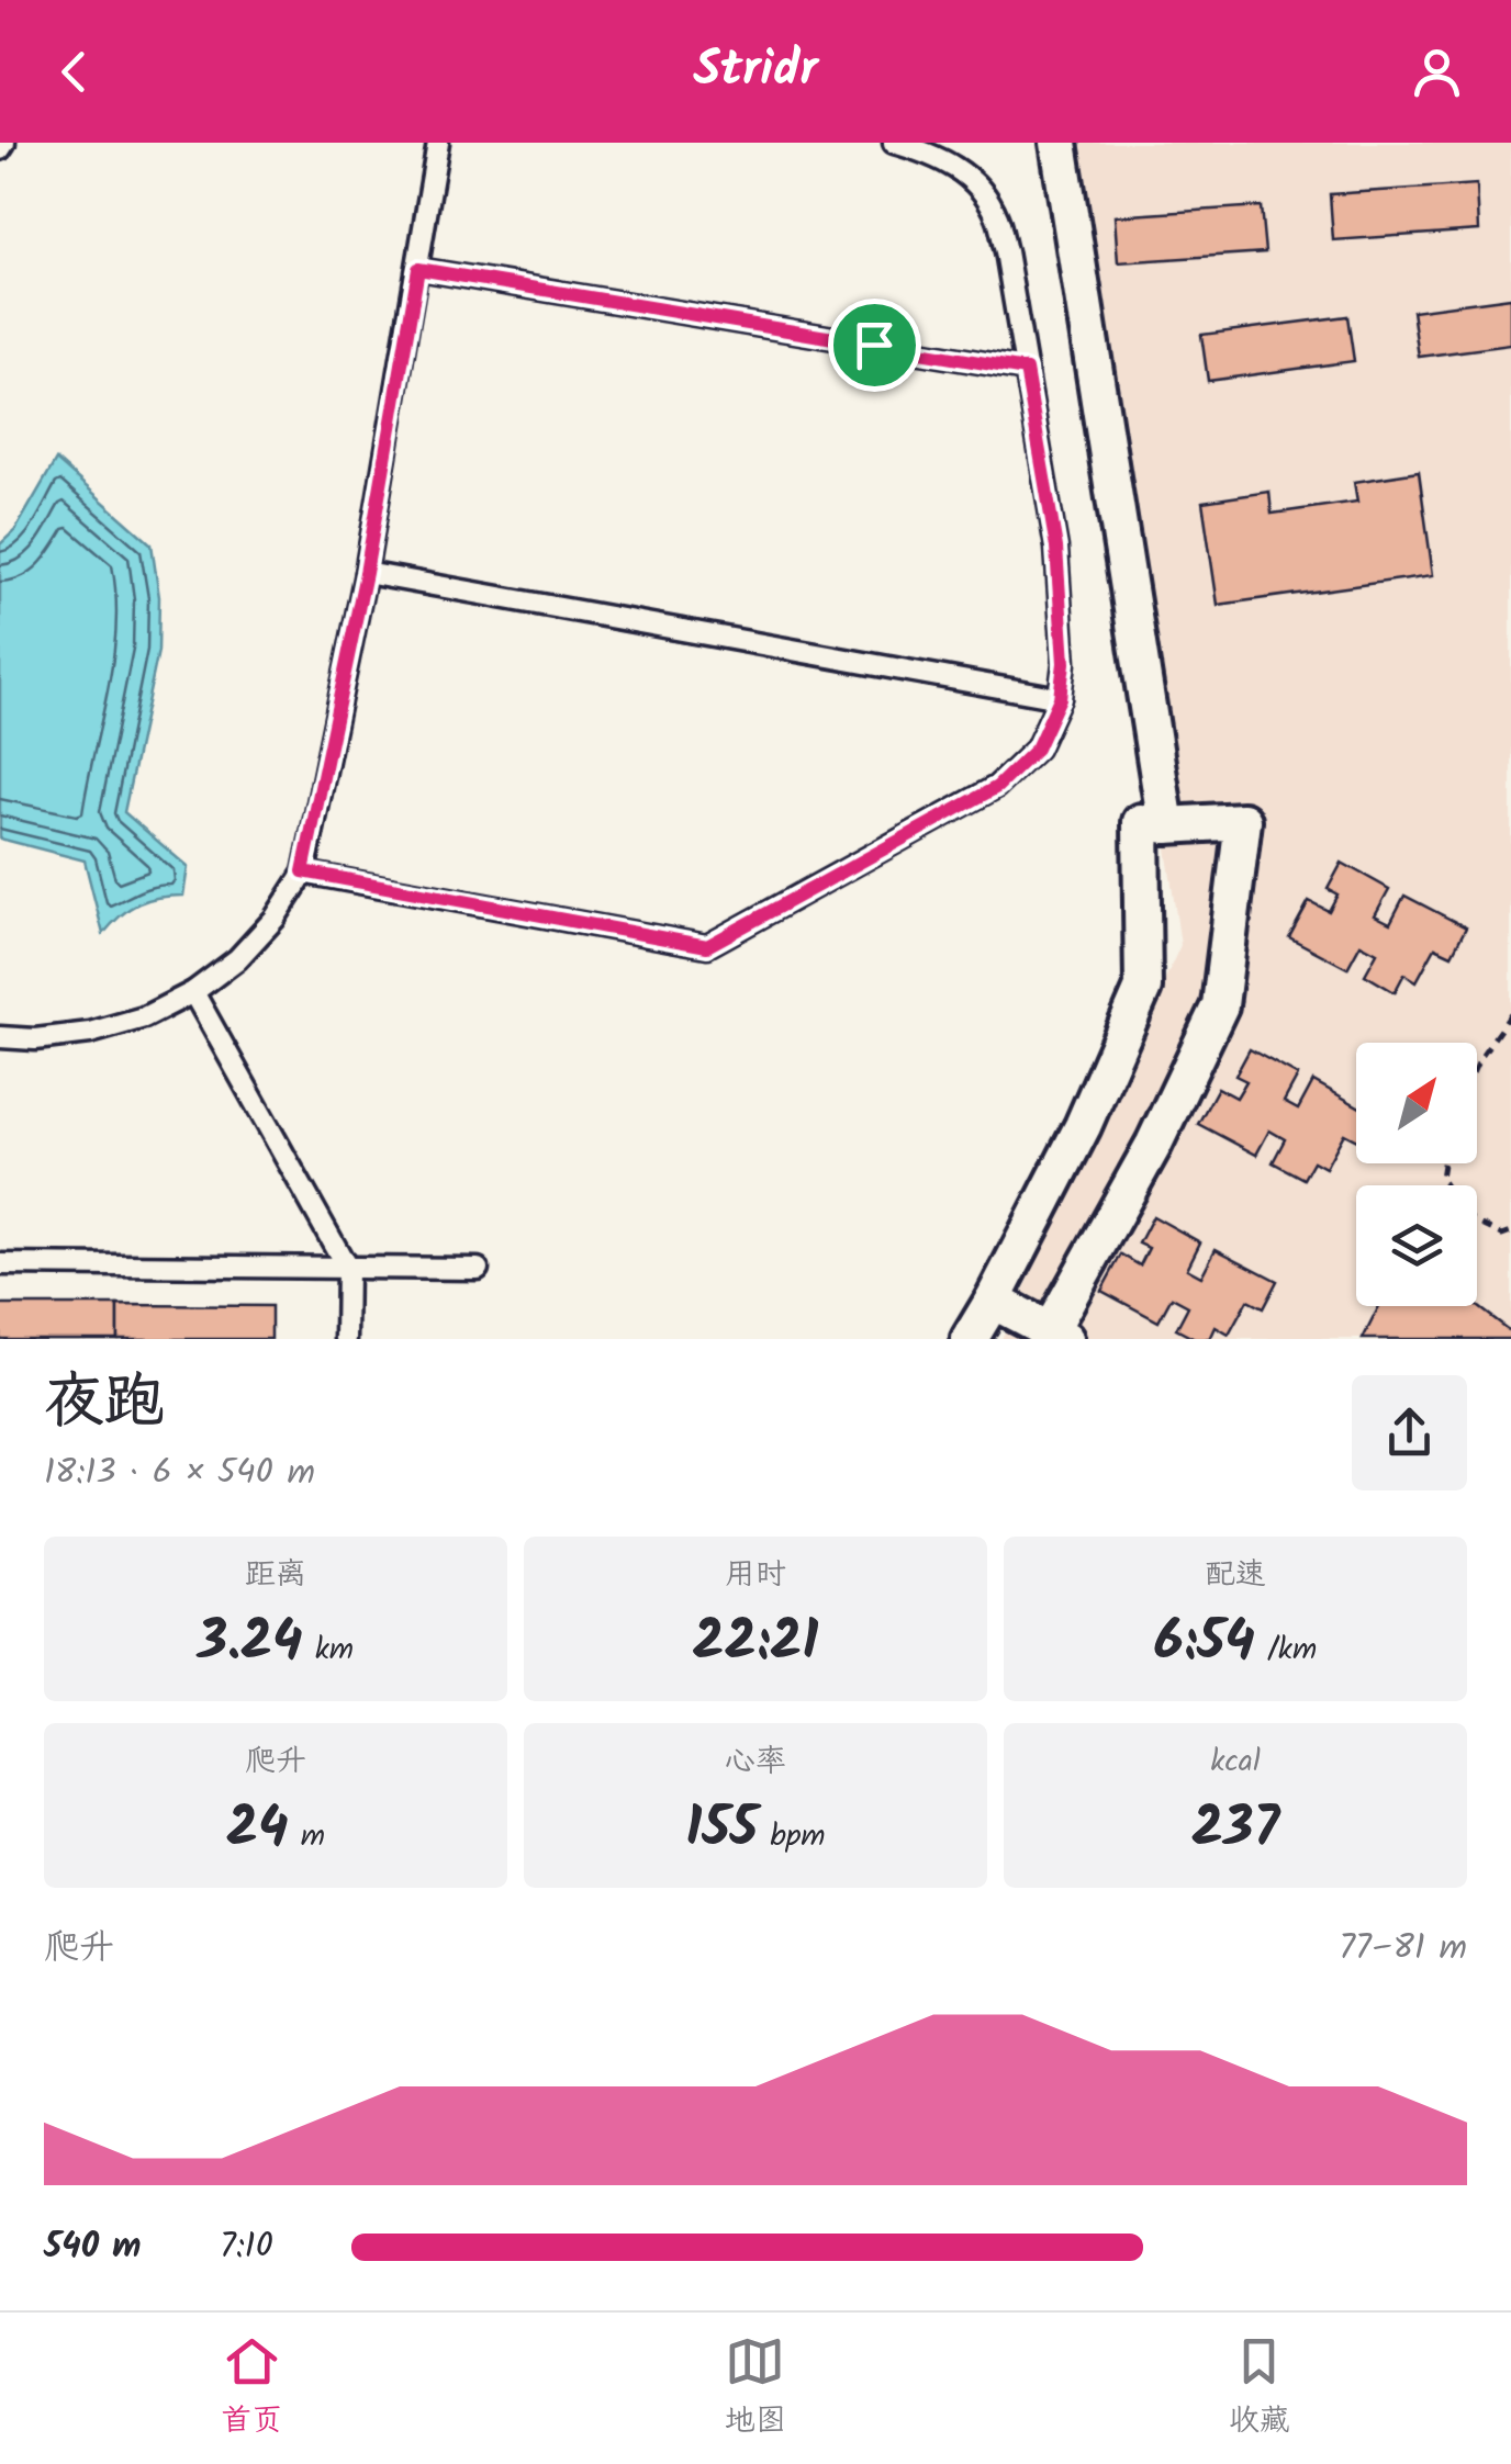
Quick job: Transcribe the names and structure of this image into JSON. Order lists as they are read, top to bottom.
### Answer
{
  "north": "top right",
  "page": {
    "header": "Stridr",
    "heading": ["夜跑", "18:13 · 6 × 540 m"],
    "stats": [
      ["距离", "3.24 km"],
      ["用时", "22:21"],
      ["配速", "6:54 /km"],
      ["爬升", "24 m"],
      ["心率", "155 bpm"],
      ["kcal", "237"]
    ],
    "chart": ["爬升", "77–81 m"],
    "list": [
      {
        "name": "540 m",
        "note": "7:10"
      }
    ],
    "tabs": ["首页", "地图", "收藏"]
  }
}
